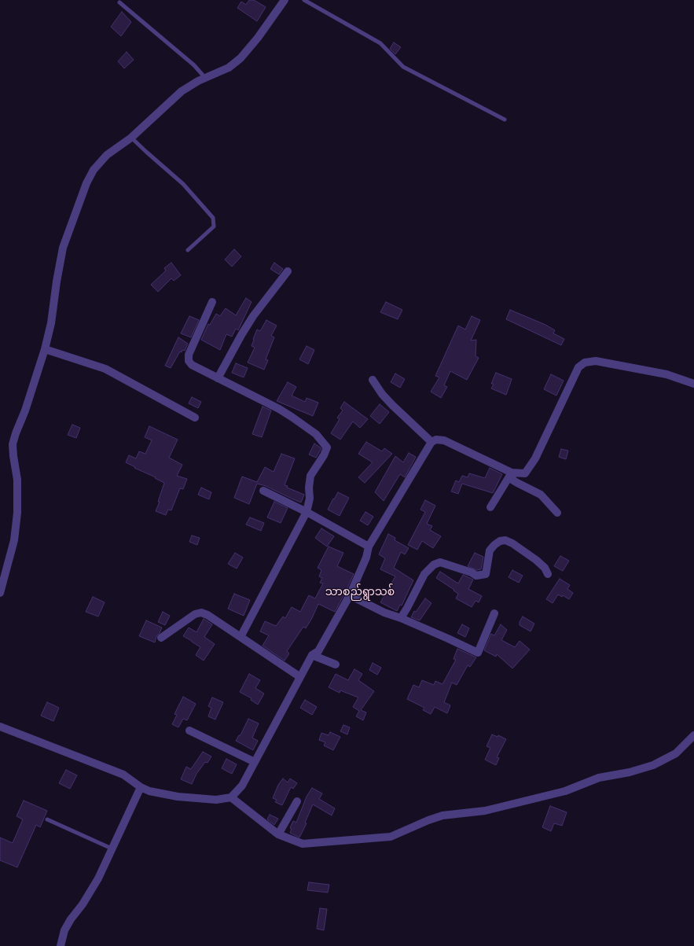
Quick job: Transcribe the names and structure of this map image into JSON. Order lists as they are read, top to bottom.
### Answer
{
  "districts": ["သာစည်ရွာသစ်"]
}
